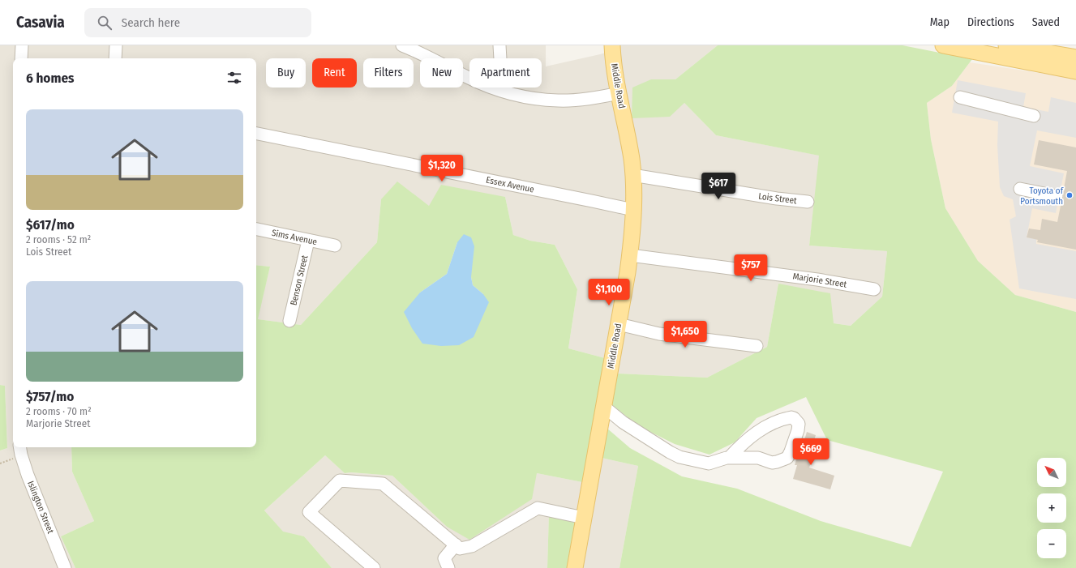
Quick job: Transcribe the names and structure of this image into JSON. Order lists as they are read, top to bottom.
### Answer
{
  "streets": {
    "main road": ["Middle Road"],
    "street": [
      "Essex Avenue",
      "Lois Street",
      "Sims Avenue",
      "Benson Street",
      "Marjorie Street",
      "Islington Street"
    ]
  },
  "crossings": [
    ["Middle Road", "Essex Avenue"],
    ["Middle Road", "Lois Street"],
    ["Middle Road", "Marjorie Street"],
    ["Sims Avenue", "Benson Street"]
  ],
  "places": ["Toyota of Portsmouth"],
  "north": "top left",
  "page": {
    "header": "Casavia",
    "search": "Search here",
    "nav": ["Map", "Directions", "Saved"],
    "chip": [
      "Buy",
      "Rent",
      "Filters",
      "New",
      "Apartment"
    ],
    "heading": "6 homes",
    "list": [
      {
        "name": "$617/mo",
        "note": "2 rooms · 52 m² · Lois Street"
      },
      {
        "name": "$757/mo",
        "note": "2 rooms · 70 m² · Marjorie Street"
      }
    ],
    "price": [
      "$1,320",
      "$617",
      "$757",
      "$1,100",
      "$1,650",
      "$669"
    ],
    "map_buttons": ["+", "−"]
  }
}
